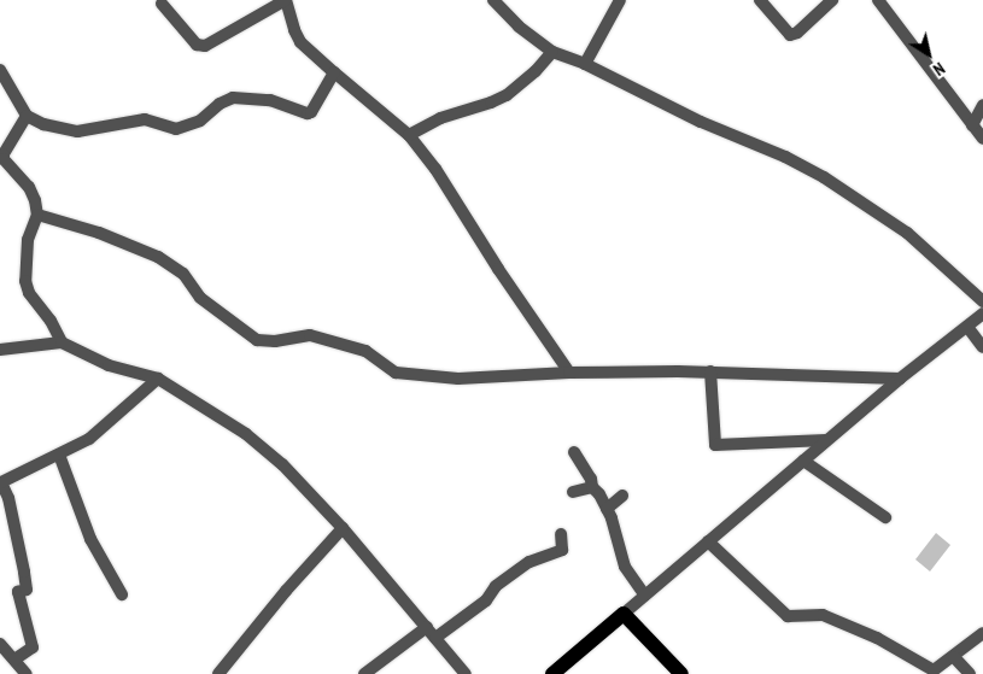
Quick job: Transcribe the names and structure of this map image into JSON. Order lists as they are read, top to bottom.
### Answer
{
  "north": "bottom right"
}
